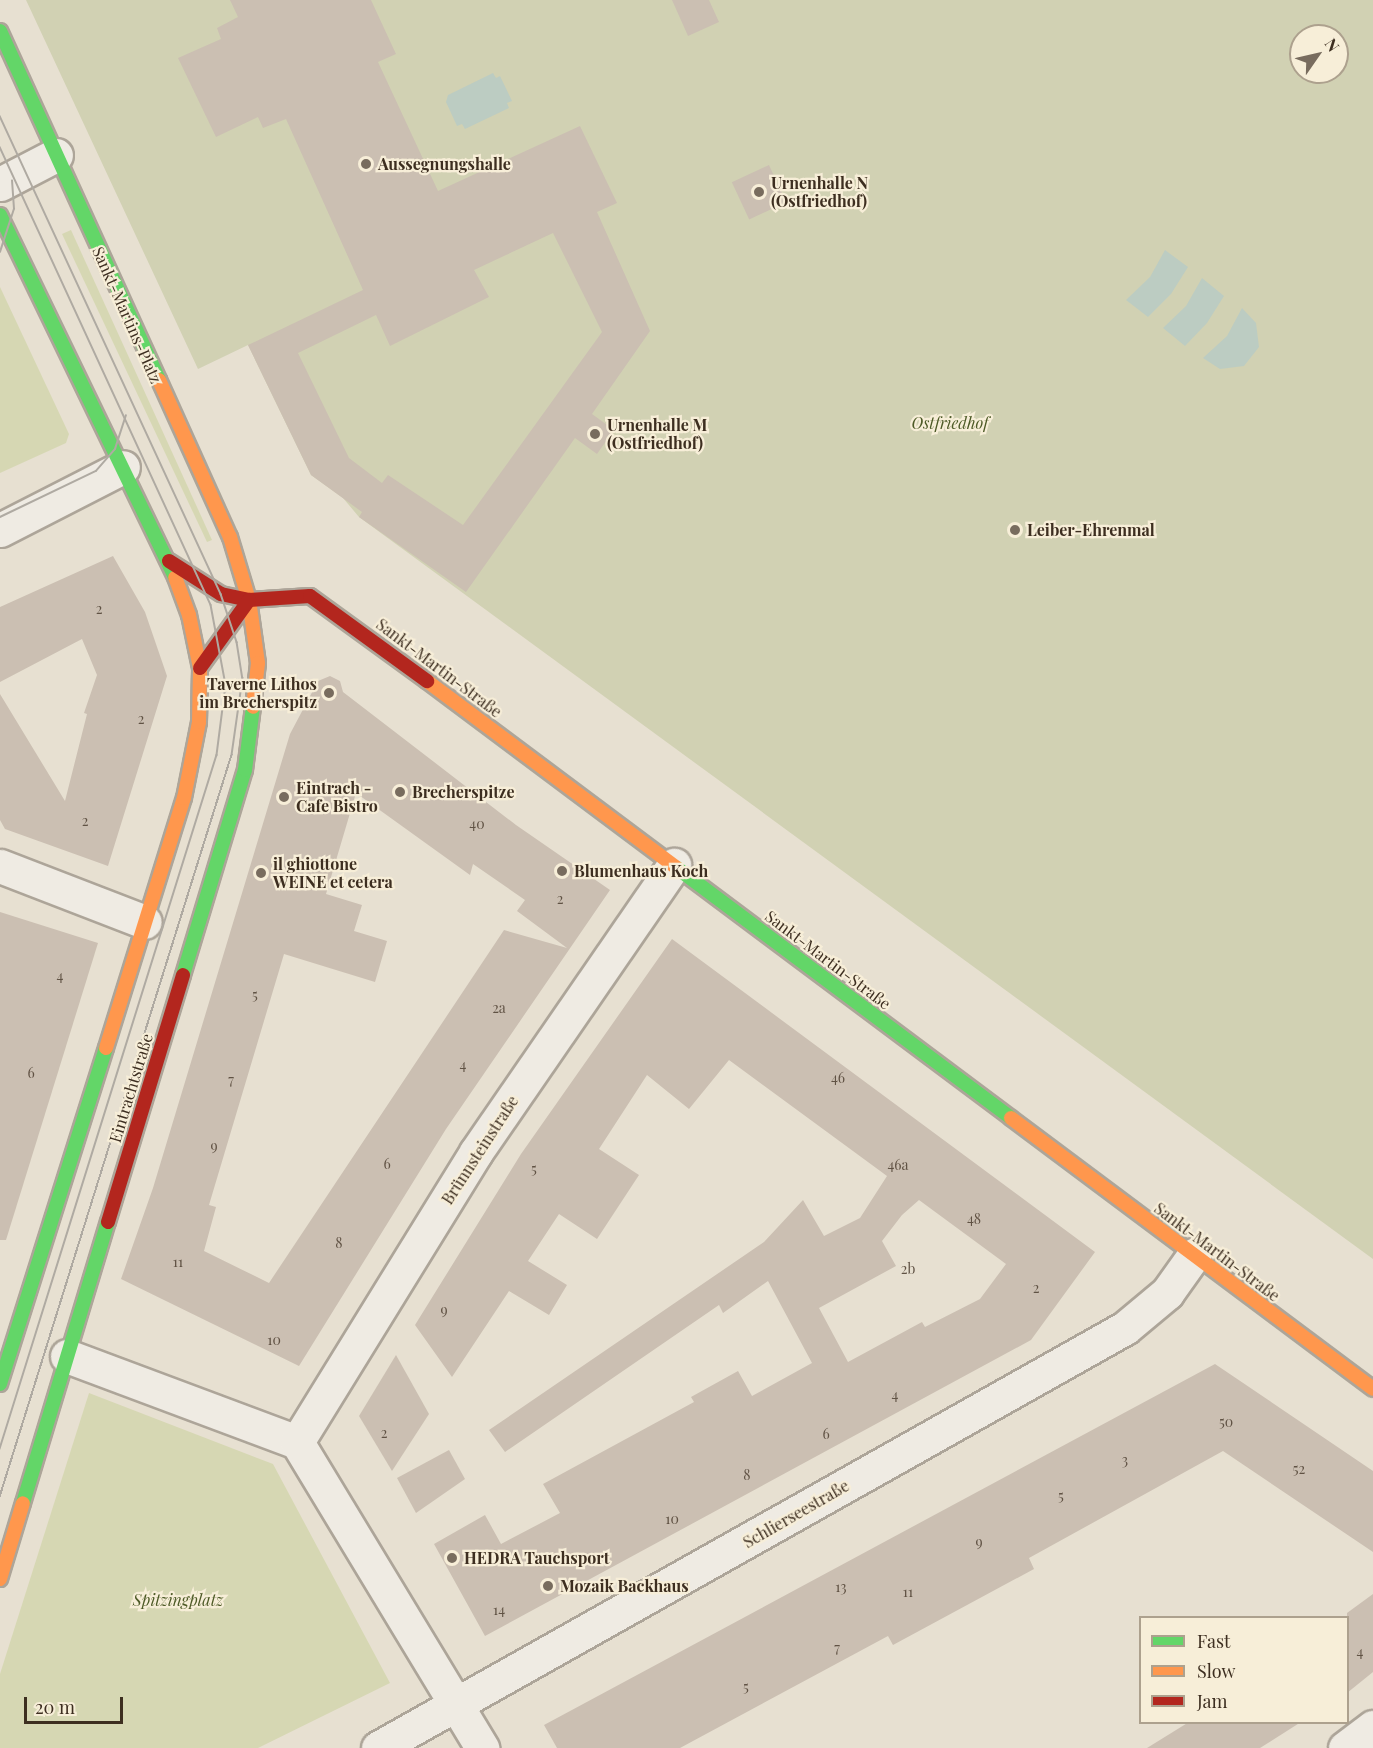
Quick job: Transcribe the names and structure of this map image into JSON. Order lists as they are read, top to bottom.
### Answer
{
  "streets": {
    "main road": ["Sankt-Martins-Platz", "Sankt-Martin-Straße", "Eintrachtstraße"],
    "street": ["Brünnsteinstraße", "Schlierseestraße"]
  },
  "crossings": [
    ["Sankt-Martins-Platz", "Sankt-Martin-Straße"],
    ["Sankt-Martins-Platz", "Eintrachtstraße"],
    ["Sankt-Martin-Straße", "Eintrachtstraße"],
    ["Sankt-Martin-Straße", "Brünnsteinstraße"],
    ["Sankt-Martin-Straße", "Schlierseestraße"]
  ],
  "parks": ["Ostfriedhof", "Spitzingplatz"],
  "places": [
    "Aussegnungshalle",
    "Urnenhalle N (Ostfriedhof)",
    "Urnenhalle M (Ostfriedhof)",
    "Leiber-Ehrenmal",
    "Taverne Lithos im Brecherspitz",
    "Brecherspitze",
    "Eintrach - Cafe Bistro",
    "Blumenhaus Koch",
    "il ghiottone WEINE et cetera",
    "HEDRA Tauchsport",
    "Mozaik Backhaus"
  ],
  "house_numbers": [
    "2",
    "2",
    "2",
    "40",
    "2",
    "4",
    "5",
    "2a",
    "4",
    "6",
    "46",
    "7",
    "9",
    "6",
    "46a",
    "5",
    "48",
    "8",
    "11",
    "2b",
    "2",
    "9",
    "10",
    "4",
    "50",
    "2",
    "6",
    "3",
    "52",
    "8",
    "5",
    "10",
    "9",
    "13",
    "11",
    "14",
    "7",
    "4",
    "5"
  ],
  "legend": ["Fast", "Slow", "Jam"],
  "scale_bar": "20 m",
  "north": "top right"
}
